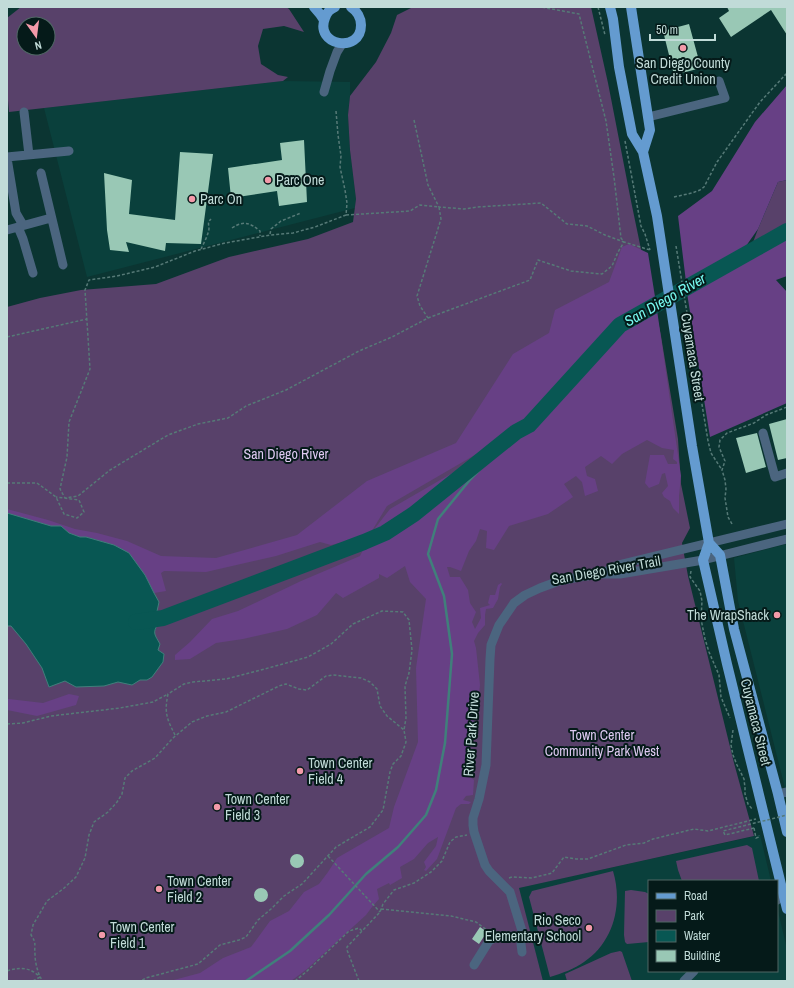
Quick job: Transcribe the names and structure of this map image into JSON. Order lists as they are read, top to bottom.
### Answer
{
  "streets": {
    "main road": ["Cuyamaca Street"],
    "street": ["River Park Drive"]
  },
  "crossings": [
    ["Cuyamaca Street", "River Park Drive"]
  ],
  "water": ["San Diego River"],
  "parks": ["San Diego River", "Town Center Community Park West"],
  "places": [
    "San Diego County Credit Union",
    "Parc One",
    "Parc On",
    "The WrapShack",
    "Town Center Field 4",
    "Town Center Field 3",
    "Town Center Field 2",
    "Rio Seco Elementary School",
    "Town Center Field 1"
  ],
  "legend": [
    "Road",
    "Park",
    "Water",
    "Building"
  ],
  "scale_bar": "50 m",
  "north": "bottom"
}
